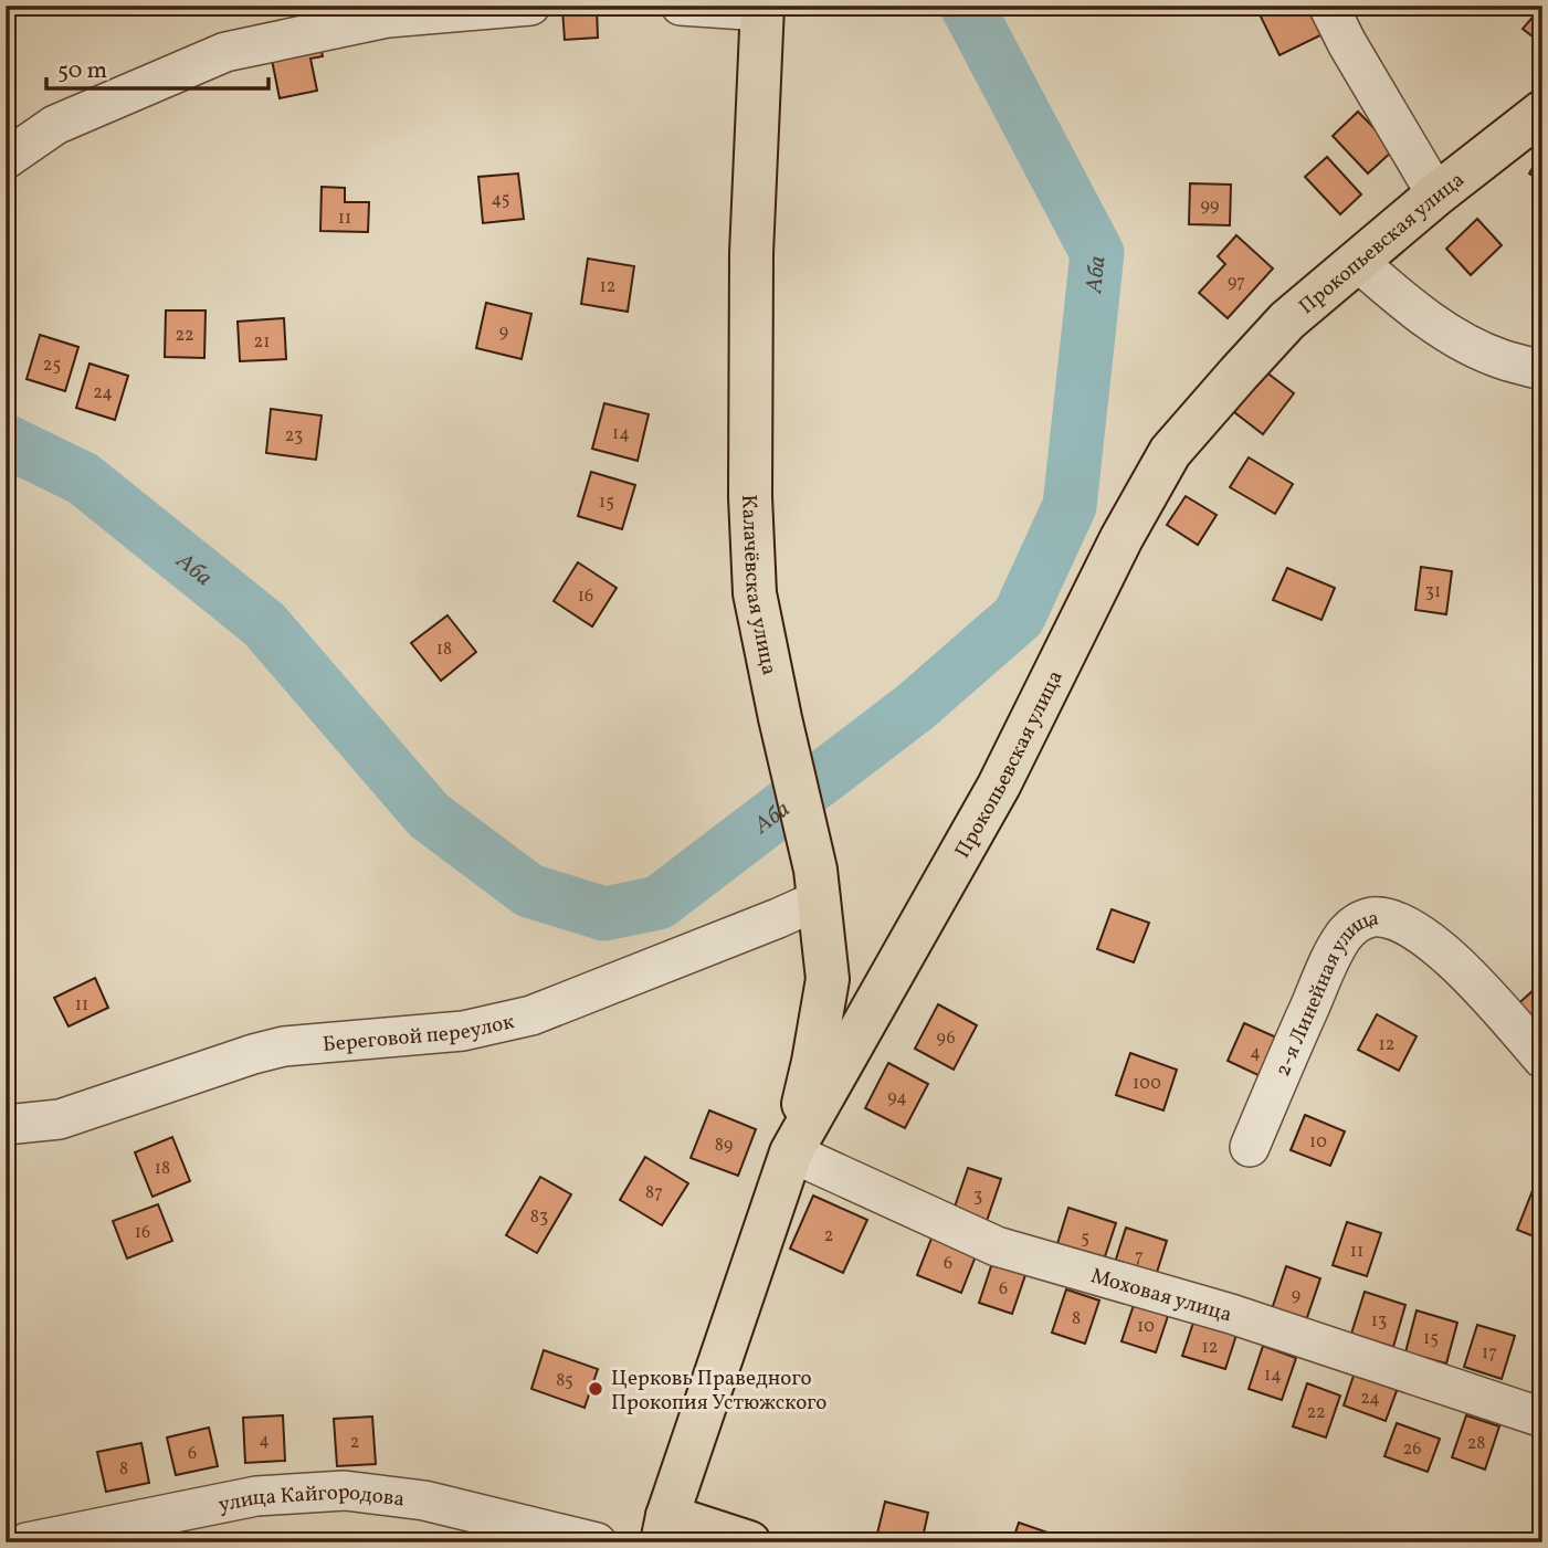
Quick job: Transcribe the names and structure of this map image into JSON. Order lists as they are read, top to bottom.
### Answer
{
  "streets": {
    "main road": ["Прокопьевская улица", "Калачёвская улица"],
    "street": [
      "2-я Линейная улица",
      "Береговой переулок",
      "Моховая улица",
      "улица Кайгородова"
    ]
  },
  "crossings": [
    ["Прокопьевская улица", "Калачёвская улица"],
    ["Прокопьевская улица", "Моховая улица"],
    ["Калачёвская улица", "Береговой переулок"],
    ["Калачёвская улица", "Моховая улица"]
  ],
  "water": ["Аба"],
  "places": ["Церковь Праведного Прокопия Устюжского"],
  "house_numbers": [
    "45",
    "99",
    "11",
    "97",
    "12",
    "9",
    "22",
    "21",
    "25",
    "24",
    "14",
    "23",
    "15",
    "31",
    "16",
    "18",
    "11",
    "96",
    "12",
    "4",
    "100",
    "94",
    "10",
    "89",
    "18",
    "87",
    "3",
    "83",
    "16",
    "2",
    "5",
    "11",
    "7",
    "6",
    "6",
    "9",
    "8",
    "13",
    "10",
    "15",
    "12",
    "17",
    "14",
    "85",
    "24",
    "22",
    "4",
    "2",
    "28",
    "26",
    "6",
    "8"
  ],
  "scale_bar": "50 m"
}
